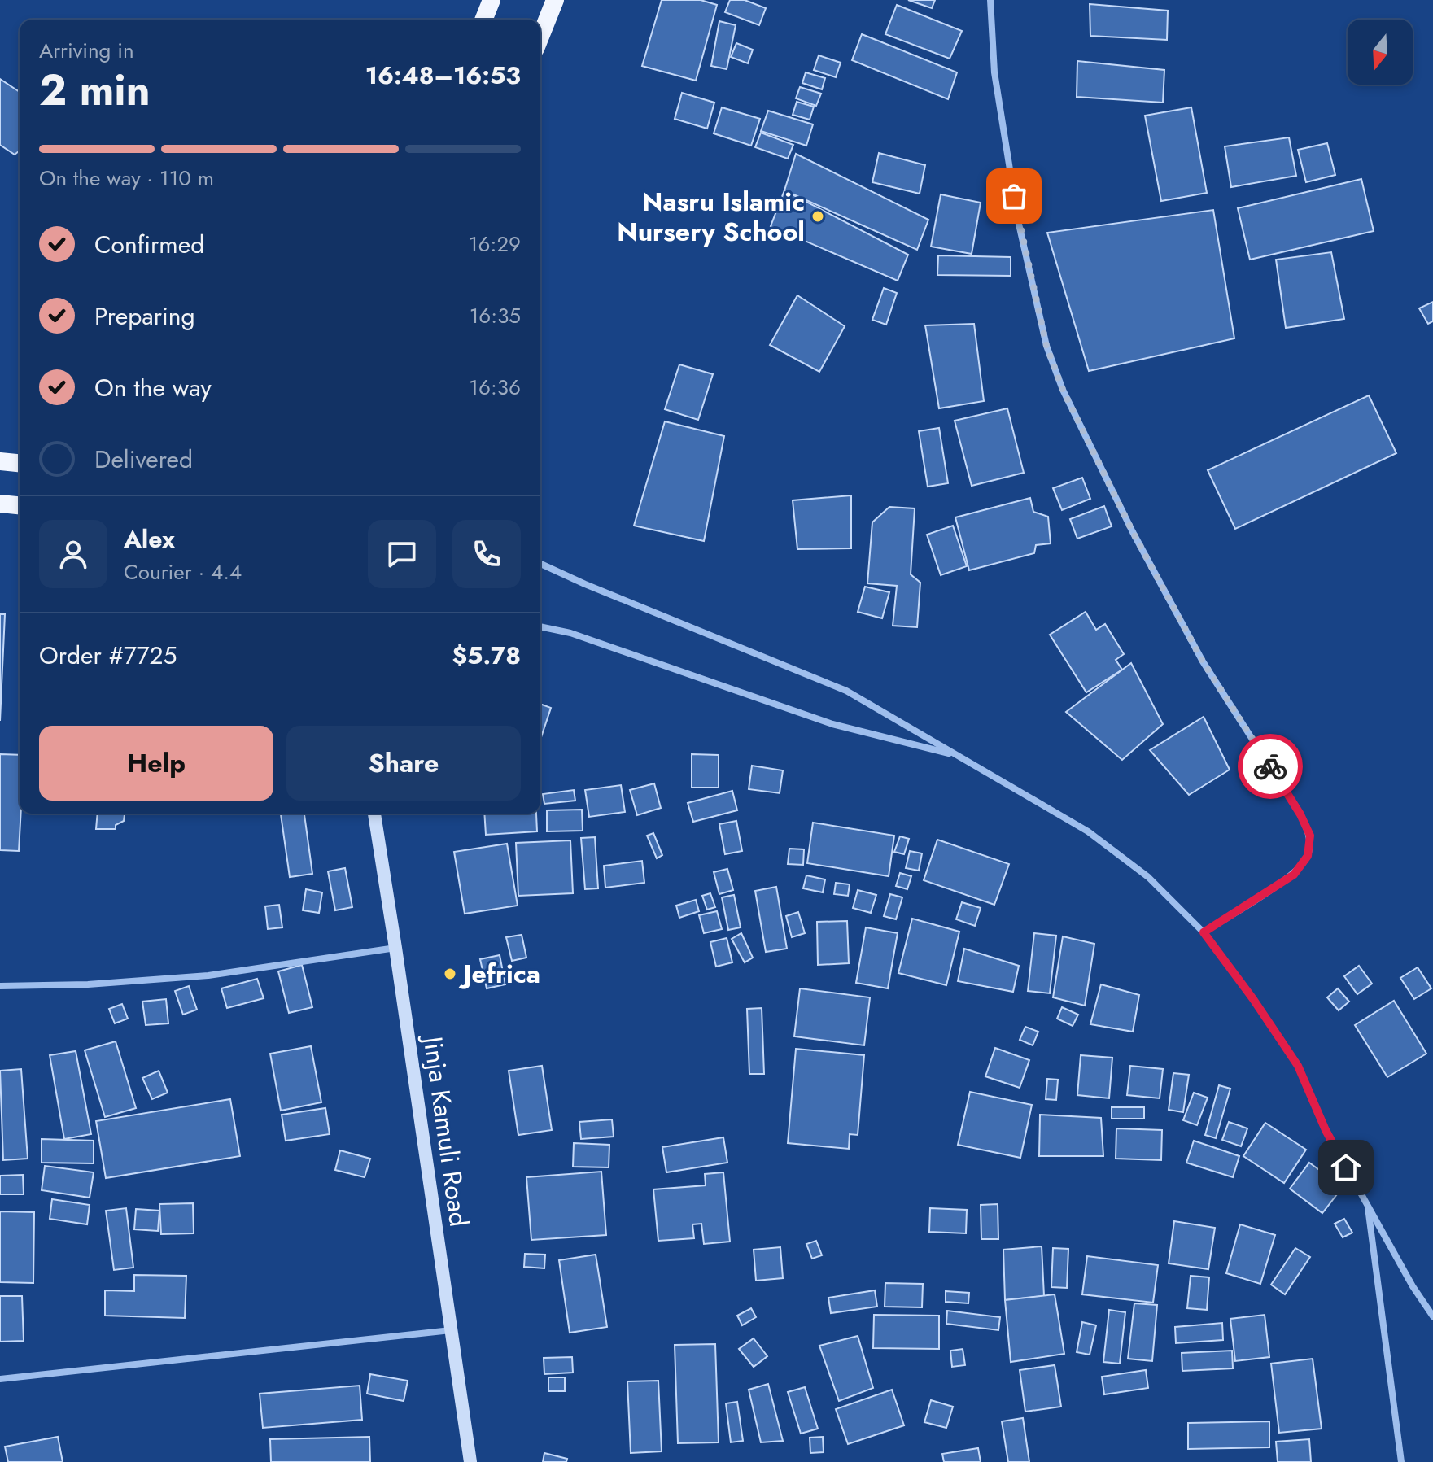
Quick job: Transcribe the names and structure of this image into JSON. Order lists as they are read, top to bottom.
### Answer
{
  "streets": {
    "main road": ["Jinja Kamuli Road"]
  },
  "places": ["Nasru Islamic Nursery School", "Jefrica"],
  "north": "bottom",
  "page": {
    "heading": ["2 min", "Arriving in", "16:48–16:53"],
    "panel": [
      "Alex",
      "Courier · 4.4",
      "Order #7725",
      "$5.78"
    ],
    "bar": "On the way · 110 m",
    "list": [
      ["Confirmed", "16:29"],
      ["Preparing", "16:35"],
      ["On the way", "16:36"],
      "Delivered"
    ],
    "buttons": ["Help", "Share"]
  }
}
